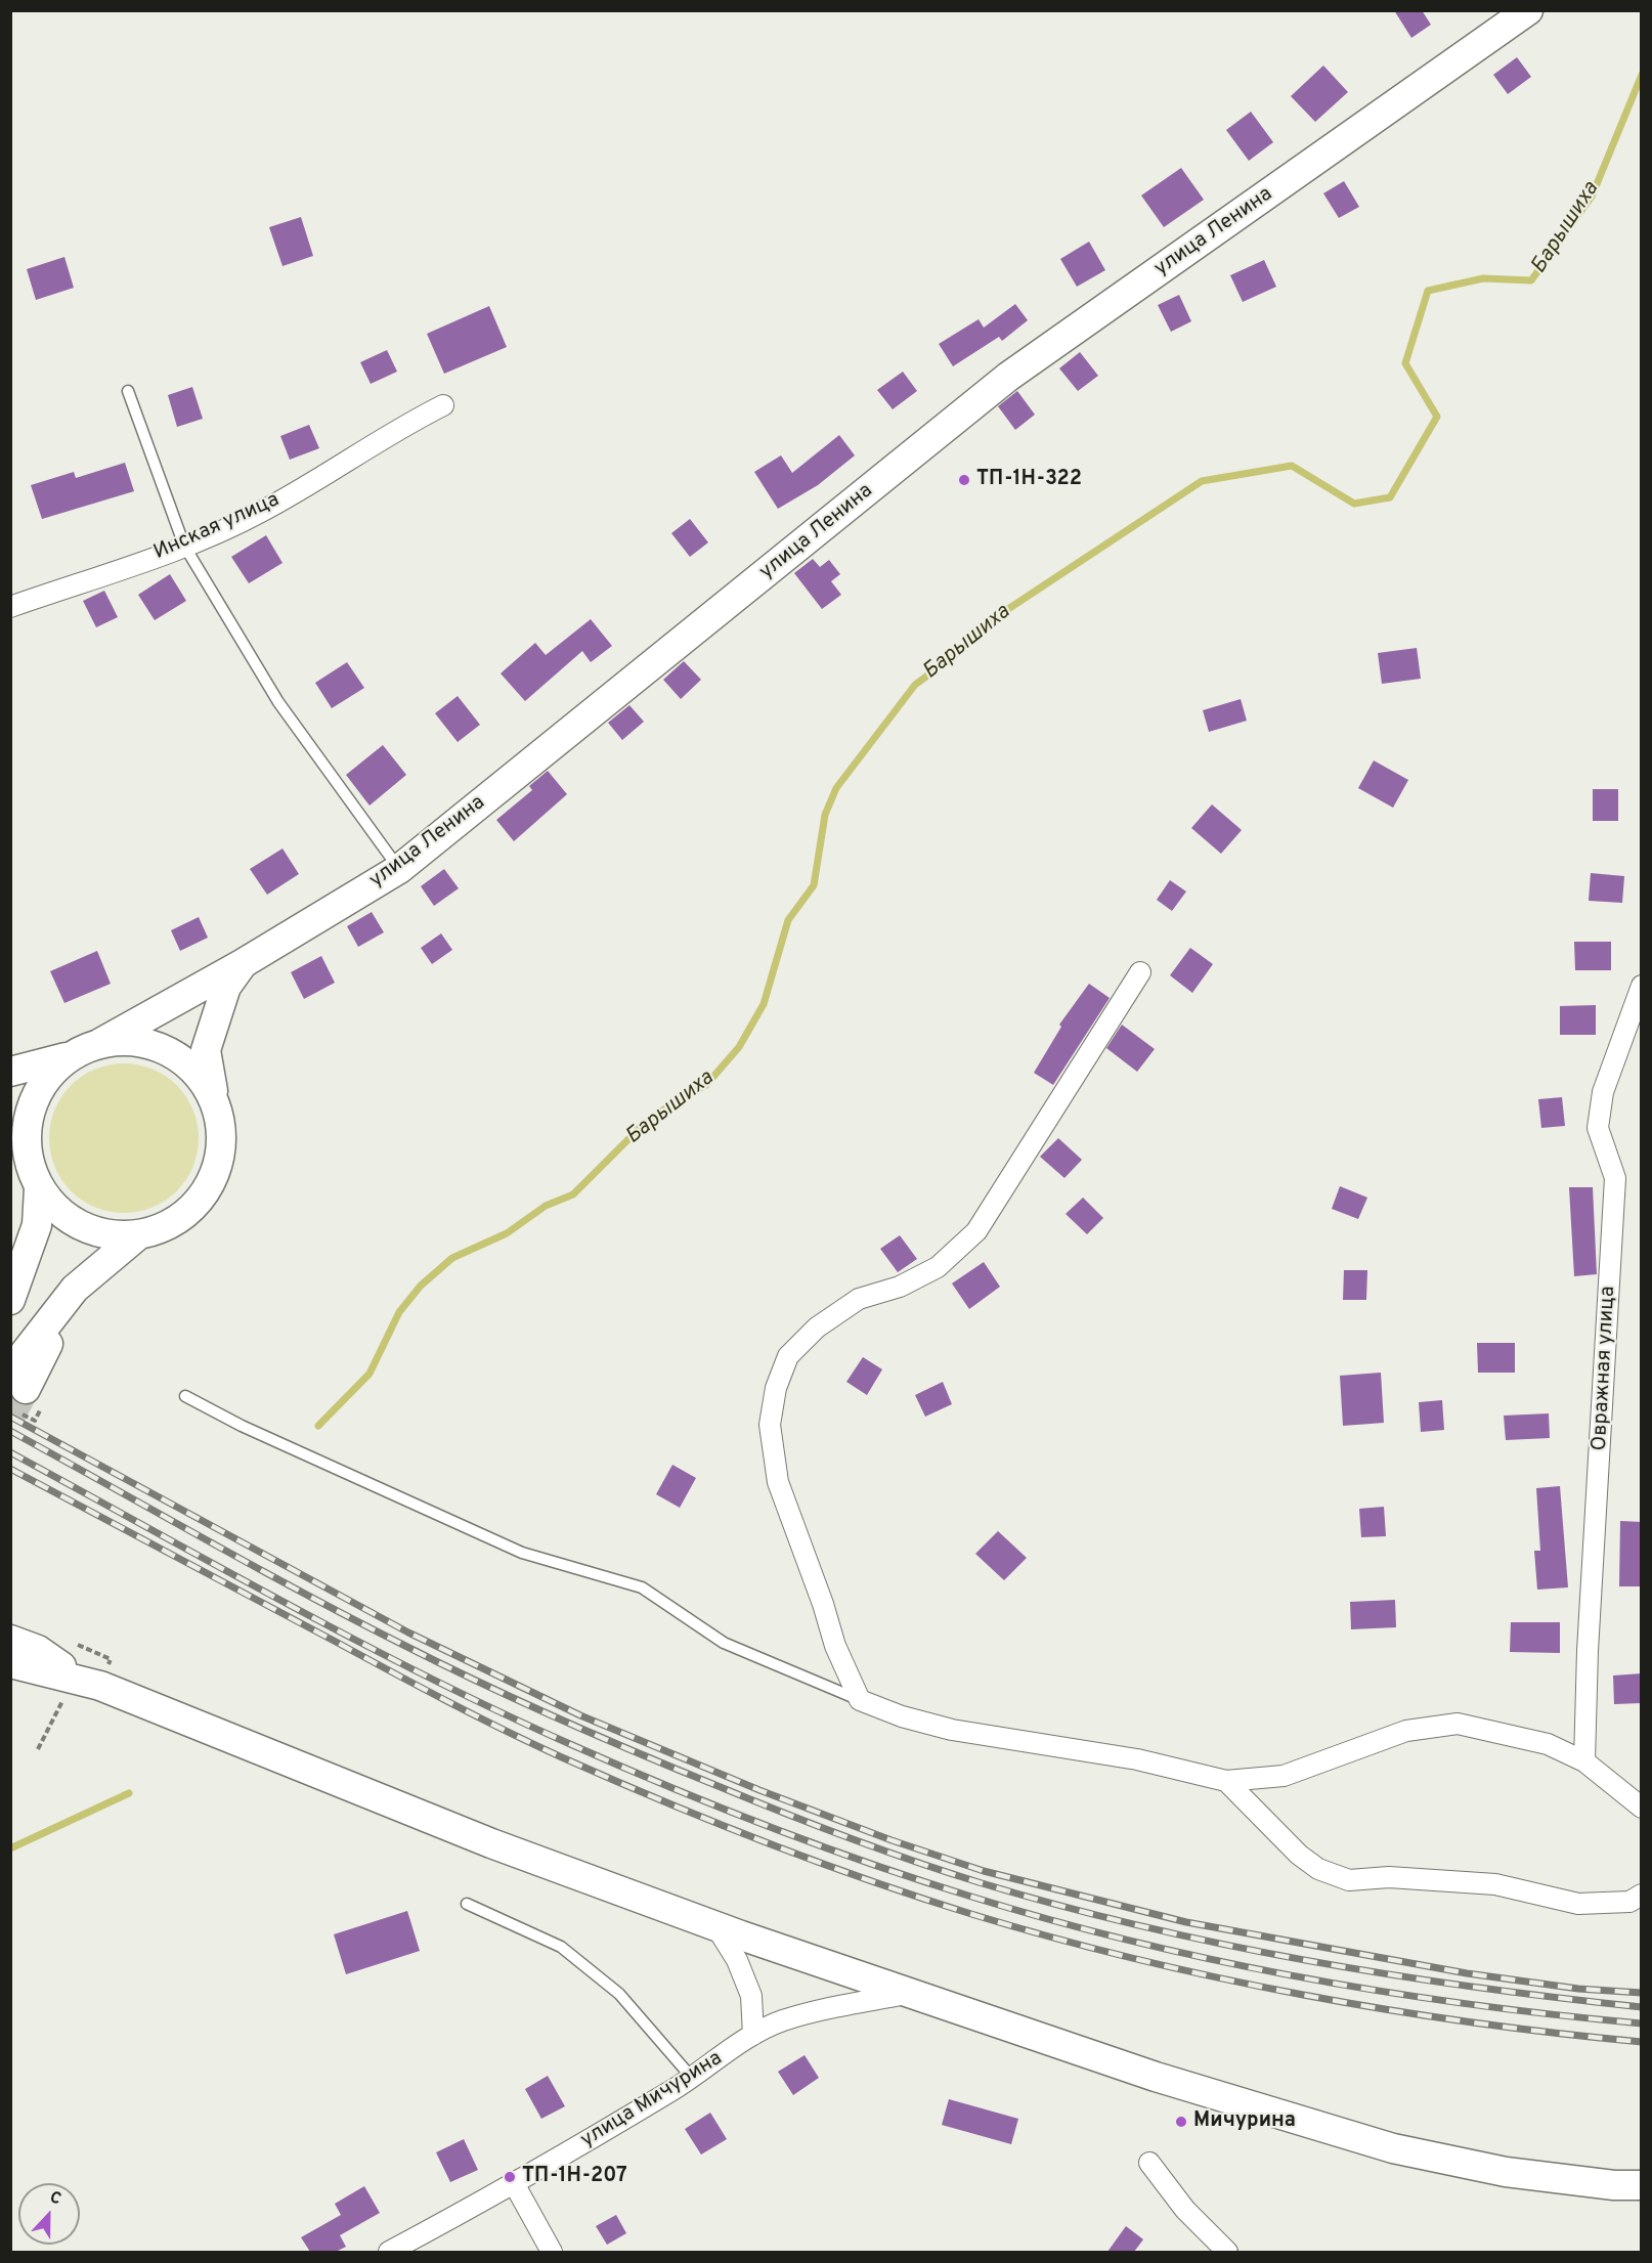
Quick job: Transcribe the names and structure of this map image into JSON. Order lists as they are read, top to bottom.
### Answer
{
  "streets": {
    "main road": ["улица Ленина"],
    "street": ["Инская улица", "Овражная улица", "улица Мичурина"]
  },
  "water": ["Барышиха"],
  "places": ["ТП-1Н-322", "Мичурина", "ТП-1Н-207"],
  "north": "top"
}
